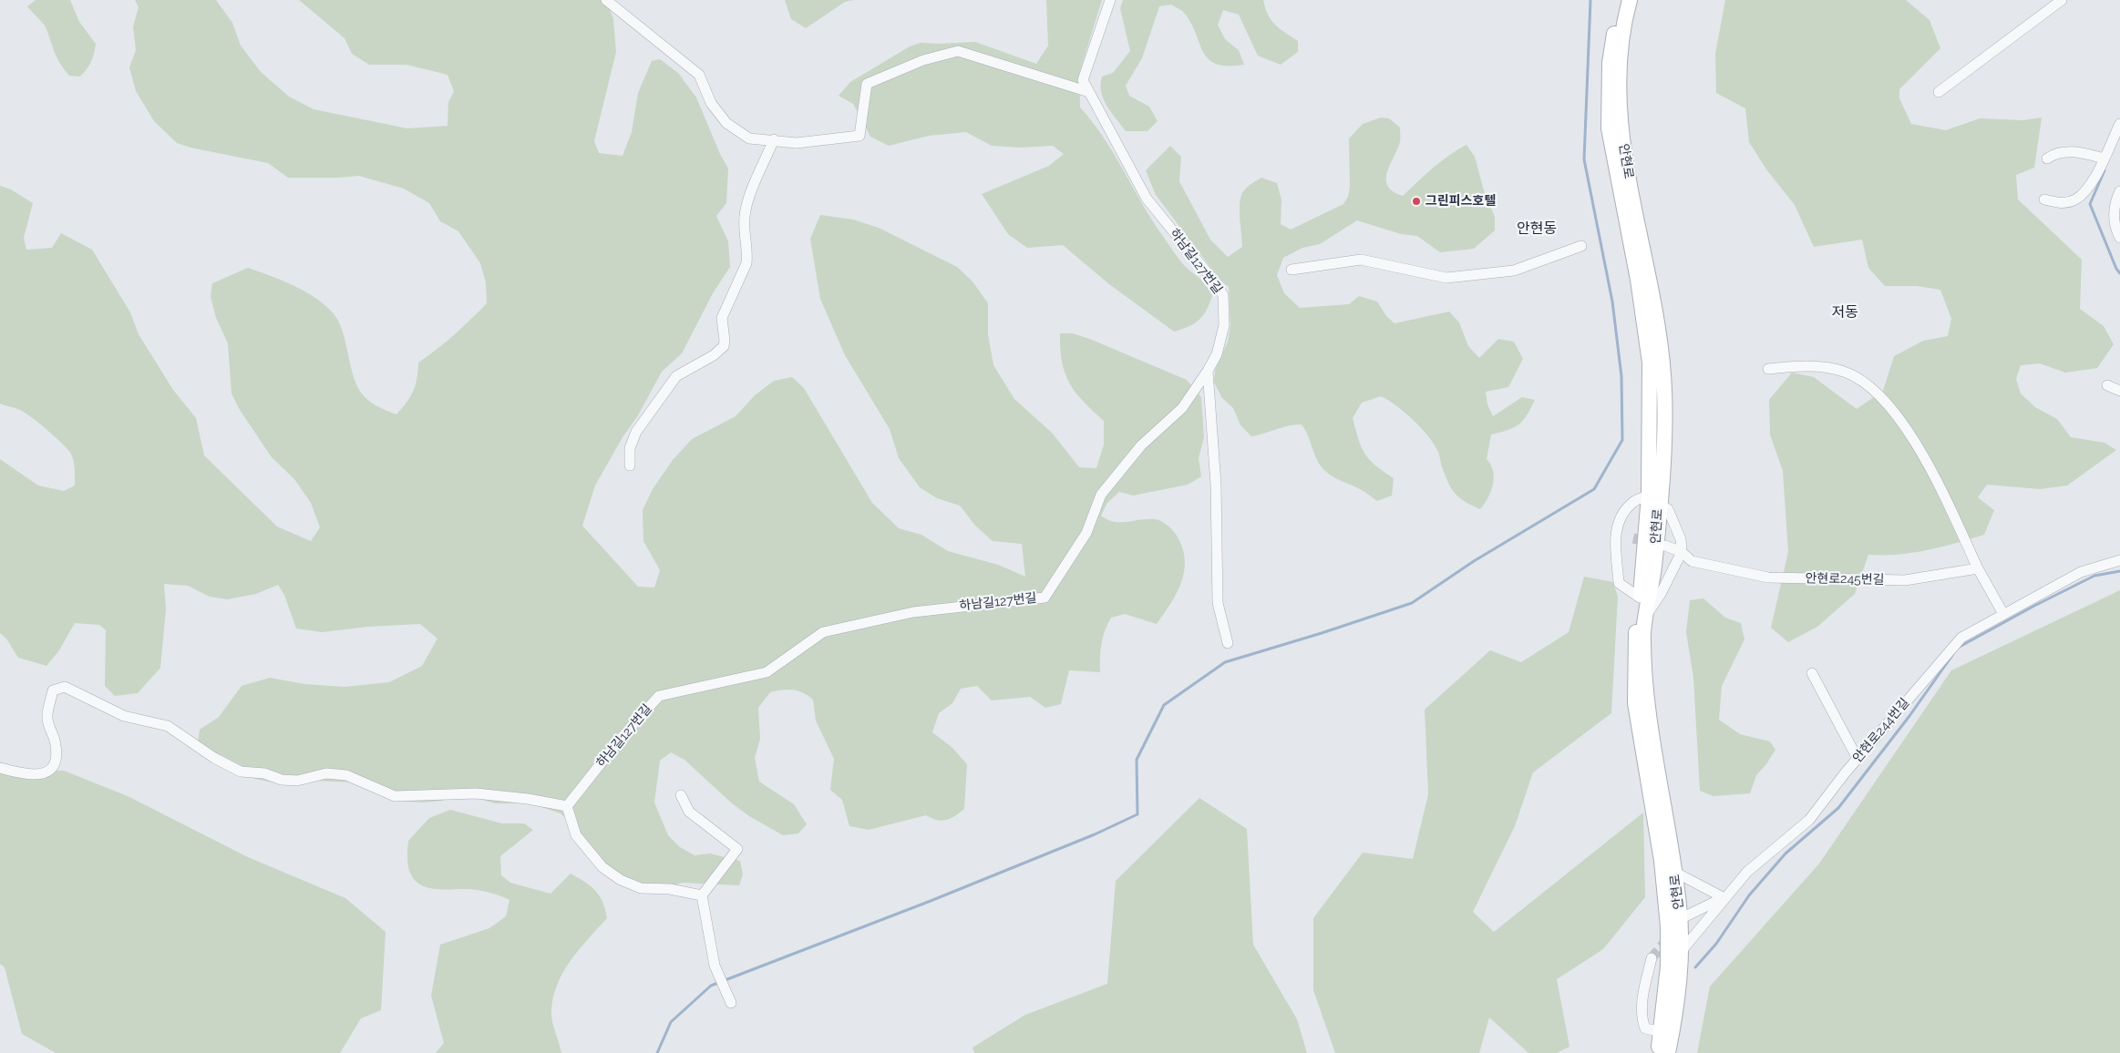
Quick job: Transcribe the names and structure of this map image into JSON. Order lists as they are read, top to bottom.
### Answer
{
  "streets": {
    "street": [
      "안현로",
      "하남길127번길",
      "안현로245번길",
      "안현로244번길"
    ]
  },
  "crossings": [
    ["안현로", "안현로244번길"]
  ],
  "districts": ["안현동", "저동"],
  "places": ["그린피스호텔"]
}
